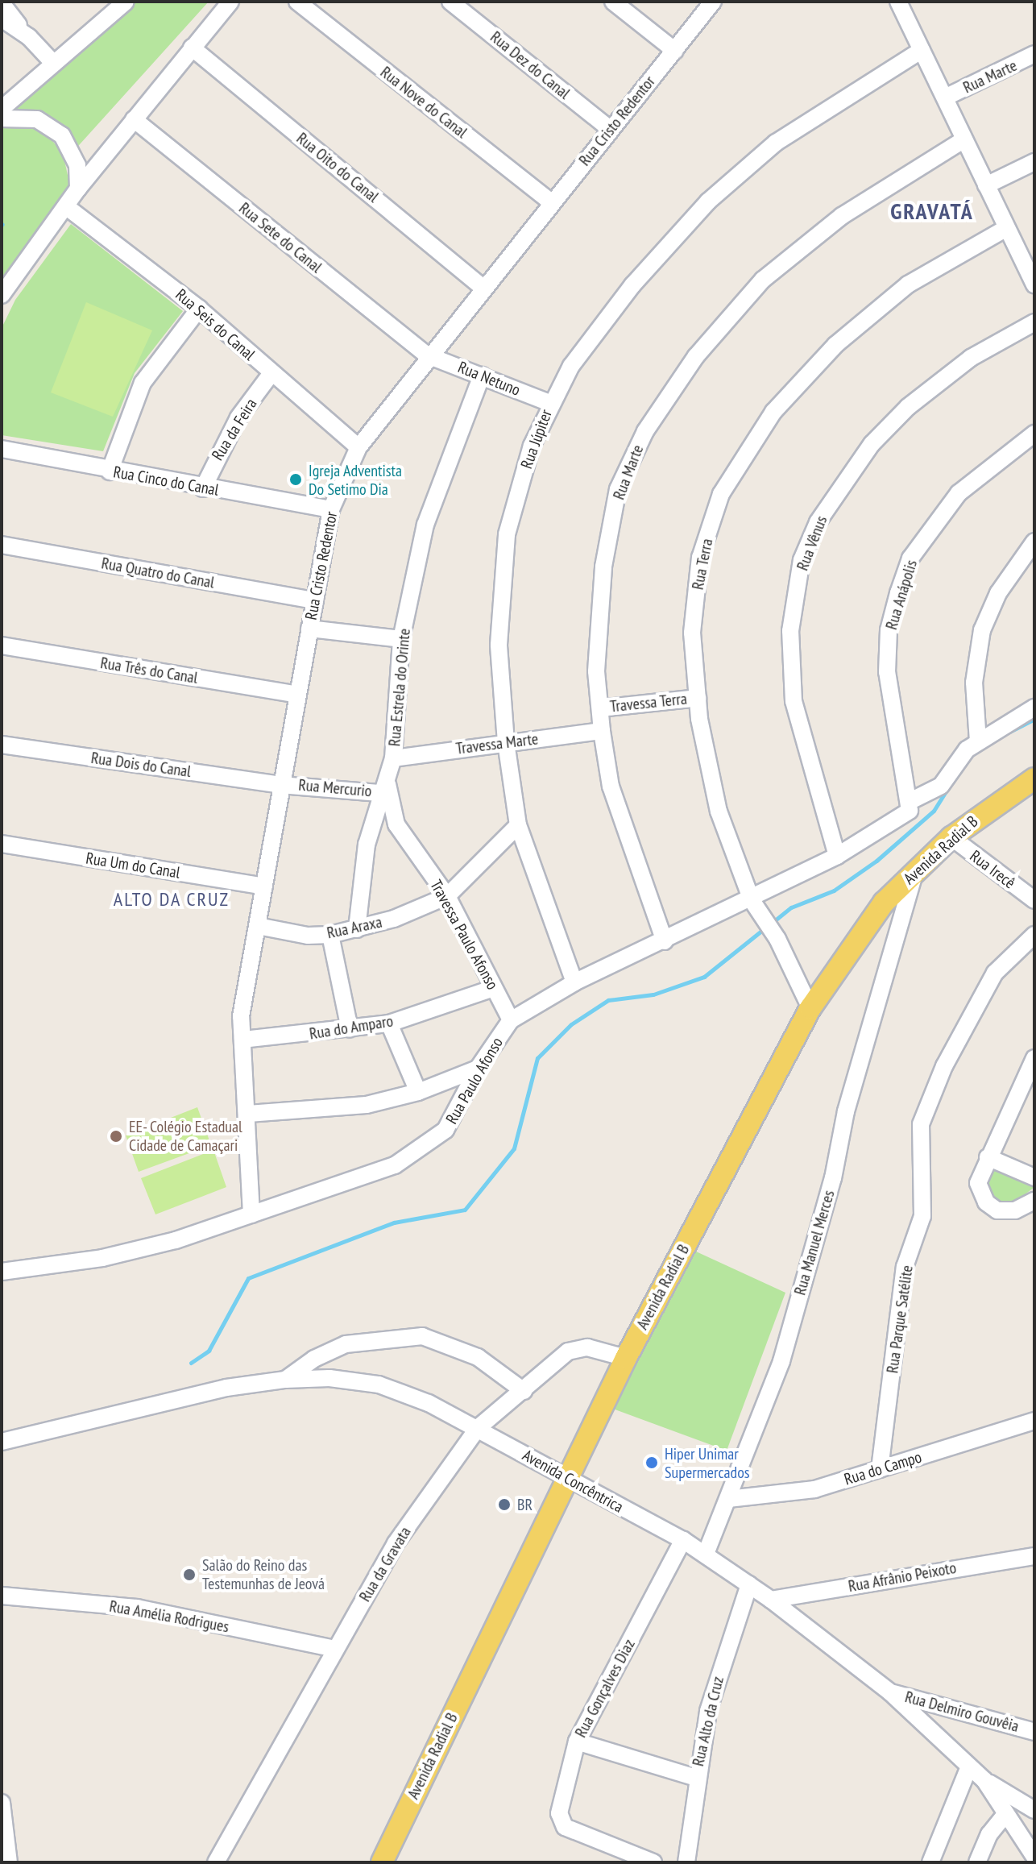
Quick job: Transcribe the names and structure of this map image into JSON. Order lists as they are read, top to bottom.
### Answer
{
  "streets": {
    "main road": ["Avenida Radial B"],
    "street": [
      "Rua Dez do Canal",
      "Rua Marte",
      "Rua Nove do Canal",
      "Rua Cristo Redentor",
      "Rua Oito do Canal",
      "Rua Sete do Canal",
      "Rua Seis do Canal",
      "Rua Netuno",
      "Rua da Feira",
      "Rua Júpiter",
      "Rua Cinco do Canal",
      "Rua Vênus",
      "Rua Terra",
      "Rua Quatro do Canal",
      "Rua Anápolis",
      "Rua Três do Canal",
      "Rua Estrela do Orinte",
      "Travessa Terra",
      "Travessa Marte",
      "Rua Dois do Canal",
      "Rua Mercurio",
      "Rua Um do Canal",
      "Rua Irecê",
      "Rua Araxa",
      "Travessa Paulo Afonso",
      "Rua do Amparo",
      "Rua Paulo Afonso",
      "Rua Manuel Merces",
      "Rua Parque Satélite",
      "Rua do Campo",
      "Avenida Concêntrica",
      "Rua da Gravata",
      "Rua Afrânio Peixoto",
      "Rua Amélia Rodrigues",
      "Rua Gonçalves Diaz",
      "Rua Delmiro Gouvêia",
      "Rua Alto da Cruz"
    ]
  },
  "crossings": [
    ["Rua Dez do Canal", "Rua Cristo Redentor"],
    ["Rua Marte", "Travessa Terra"],
    ["Rua Marte", "Travessa Marte"],
    ["Rua Marte", "Rua Paulo Afonso"],
    ["Rua Nove do Canal", "Rua Cristo Redentor"],
    ["Rua Cristo Redentor", "Rua Oito do Canal"],
    ["Rua Cristo Redentor", "Rua Sete do Canal"],
    ["Rua Cristo Redentor", "Rua Seis do Canal"],
    ["Rua Cristo Redentor", "Rua Netuno"],
    ["Rua Cristo Redentor", "Rua Cinco do Canal"],
    ["Rua Cristo Redentor", "Rua Quatro do Canal"],
    ["Rua Cristo Redentor", "Rua Três do Canal"],
    ["Rua Cristo Redentor", "Rua Dois do Canal"],
    ["Rua Cristo Redentor", "Rua Mercurio"],
    ["Rua Cristo Redentor", "Rua Um do Canal"],
    ["Rua Cristo Redentor", "Rua Araxa"],
    ["Rua Cristo Redentor", "Rua do Amparo"],
    ["Rua Cristo Redentor", "Rua Paulo Afonso"],
    ["Rua Sete do Canal", "Rua Netuno"],
    ["Rua Seis do Canal", "Rua da Feira"],
    ["Rua Netuno", "Rua Júpiter"],
    ["Rua Netuno", "Rua Estrela do Orinte"],
    ["Rua da Feira", "Rua Cinco do Canal"],
    ["Rua Júpiter", "Travessa Marte"],
    ["Rua Júpiter", "Rua Paulo Afonso"],
    ["Rua Vênus", "Rua Paulo Afonso"],
    ["Rua Terra", "Travessa Terra"],
    ["Rua Terra", "Avenida Radial B"],
    ["Rua Terra", "Rua Paulo Afonso"],
    ["Rua Anápolis", "Rua Paulo Afonso"],
    ["Rua Estrela do Orinte", "Travessa Marte"],
    ["Rua Estrela do Orinte", "Rua Mercurio"],
    ["Rua Estrela do Orinte", "Rua Araxa"],
    ["Rua Estrela do Orinte", "Travessa Paulo Afonso"],
    ["Rua Dois do Canal", "Rua Mercurio"],
    ["Rua Mercurio", "Travessa Paulo Afonso"],
    ["Avenida Radial B", "Rua Irecê"],
    ["Avenida Radial B", "Rua Manuel Merces"],
    ["Avenida Radial B", "Avenida Concêntrica"],
    ["Avenida Radial B", "Rua da Gravata"],
    ["Rua Araxa", "Travessa Paulo Afonso"],
    ["Travessa Paulo Afonso", "Rua do Amparo"],
    ["Travessa Paulo Afonso", "Rua Paulo Afonso"],
    ["Rua Manuel Merces", "Rua do Campo"],
    ["Rua Manuel Merces", "Avenida Concêntrica"],
    ["Rua Parque Satélite", "Rua do Campo"],
    ["Avenida Concêntrica", "Rua da Gravata"],
    ["Avenida Concêntrica", "Rua Afrânio Peixoto"],
    ["Avenida Concêntrica", "Rua Gonçalves Diaz"],
    ["Avenida Concêntrica", "Rua Delmiro Gouvêia"],
    ["Avenida Concêntrica", "Rua Alto da Cruz"],
    ["Rua da Gravata", "Rua Amélia Rodrigues"]
  ],
  "districts": ["GRAVATÁ", "ALTO DA CRUZ"],
  "places": [
    "Igreja Adventista Do Setimo Dia",
    "EE- Colégio Estadual Cidade de Camaçari",
    "Hiper Unimar Supermercados",
    "BR",
    "Salão do Reino das Testemunhas de Jeová"
  ]
}
